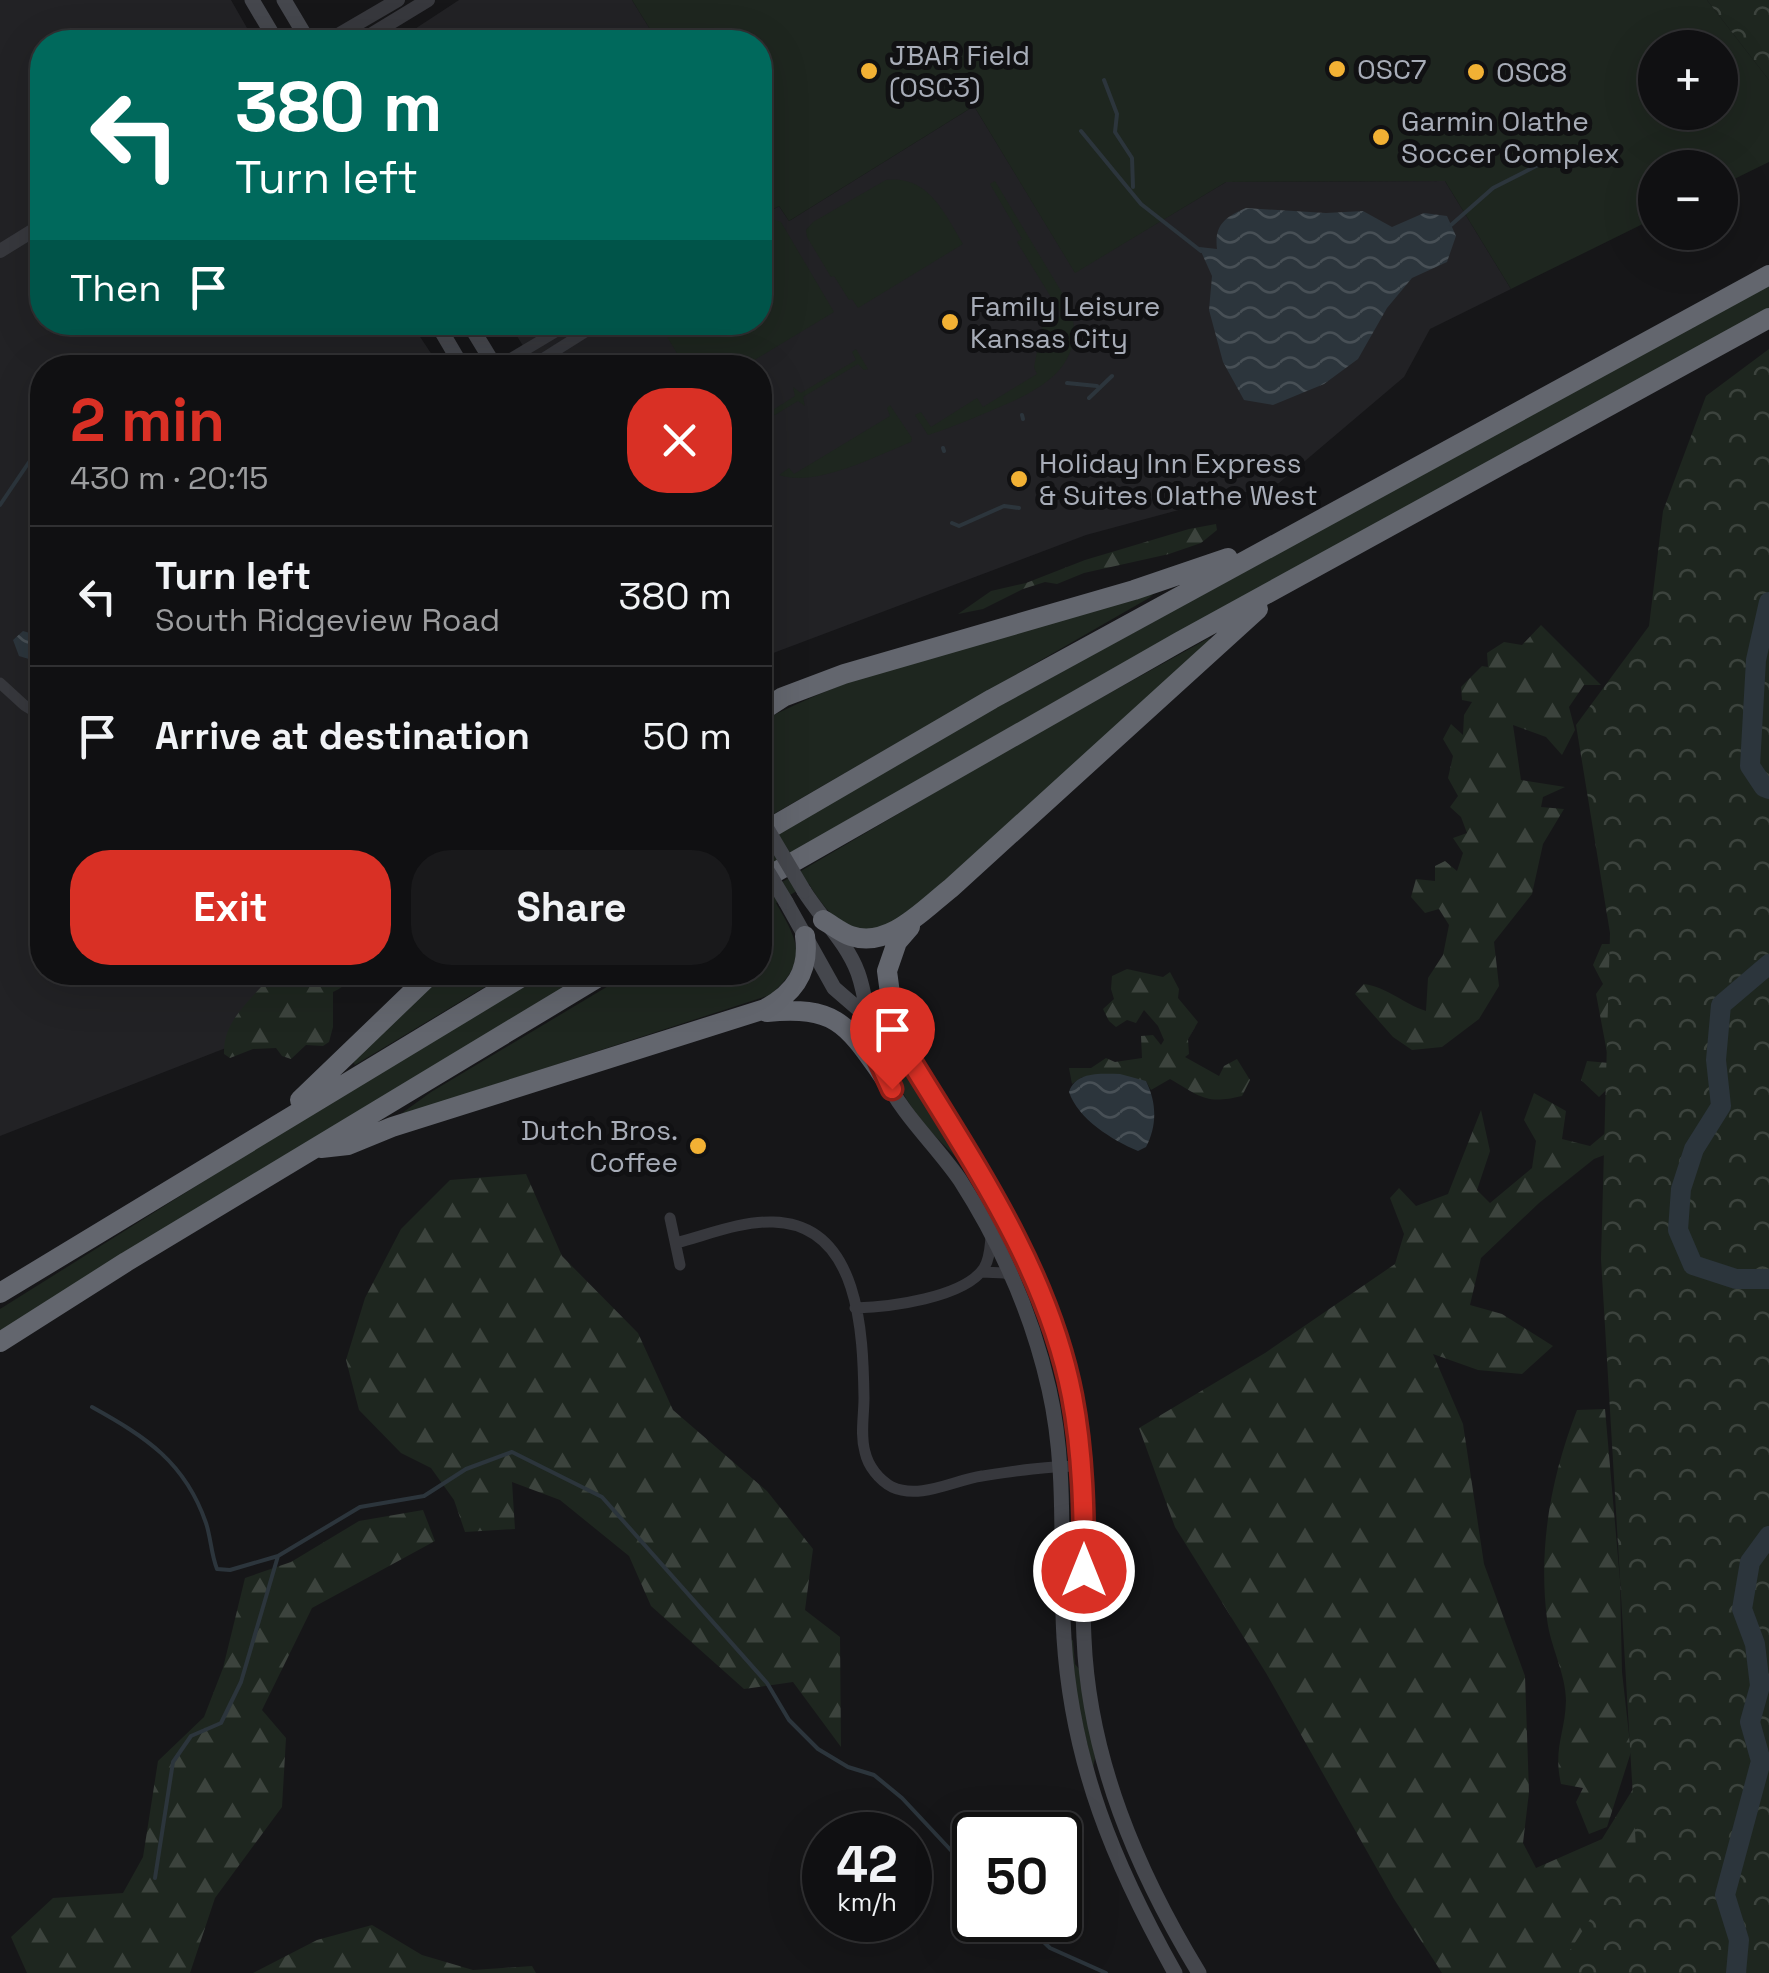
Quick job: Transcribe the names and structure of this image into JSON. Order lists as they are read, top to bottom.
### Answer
{
  "places": [
    "OSC7",
    "JBAR Field (OSC3)",
    "OSC8",
    "Garmin Olathe Soccer Complex",
    "Family Leisure Kansas City",
    "Holiday Inn Express & Suites Olathe West",
    "Dutch Bros. Coffee"
  ],
  "page": {
    "map_buttons": ["+", "−"],
    "turn": ["380 m", "Turn left"],
    "then": "Then",
    "heading": ["2 min", "430 m · 20:15"],
    "list": [
      {
        "name": "Turn left",
        "note": "South Ridgeview Road",
        "value": "380 m"
      },
      {
        "name": "Arrive at destination",
        "value": "50 m"
      }
    ],
    "buttons": ["Exit", "Share"],
    "speed": "42 km/h",
    "limit": "50"
  }
}
